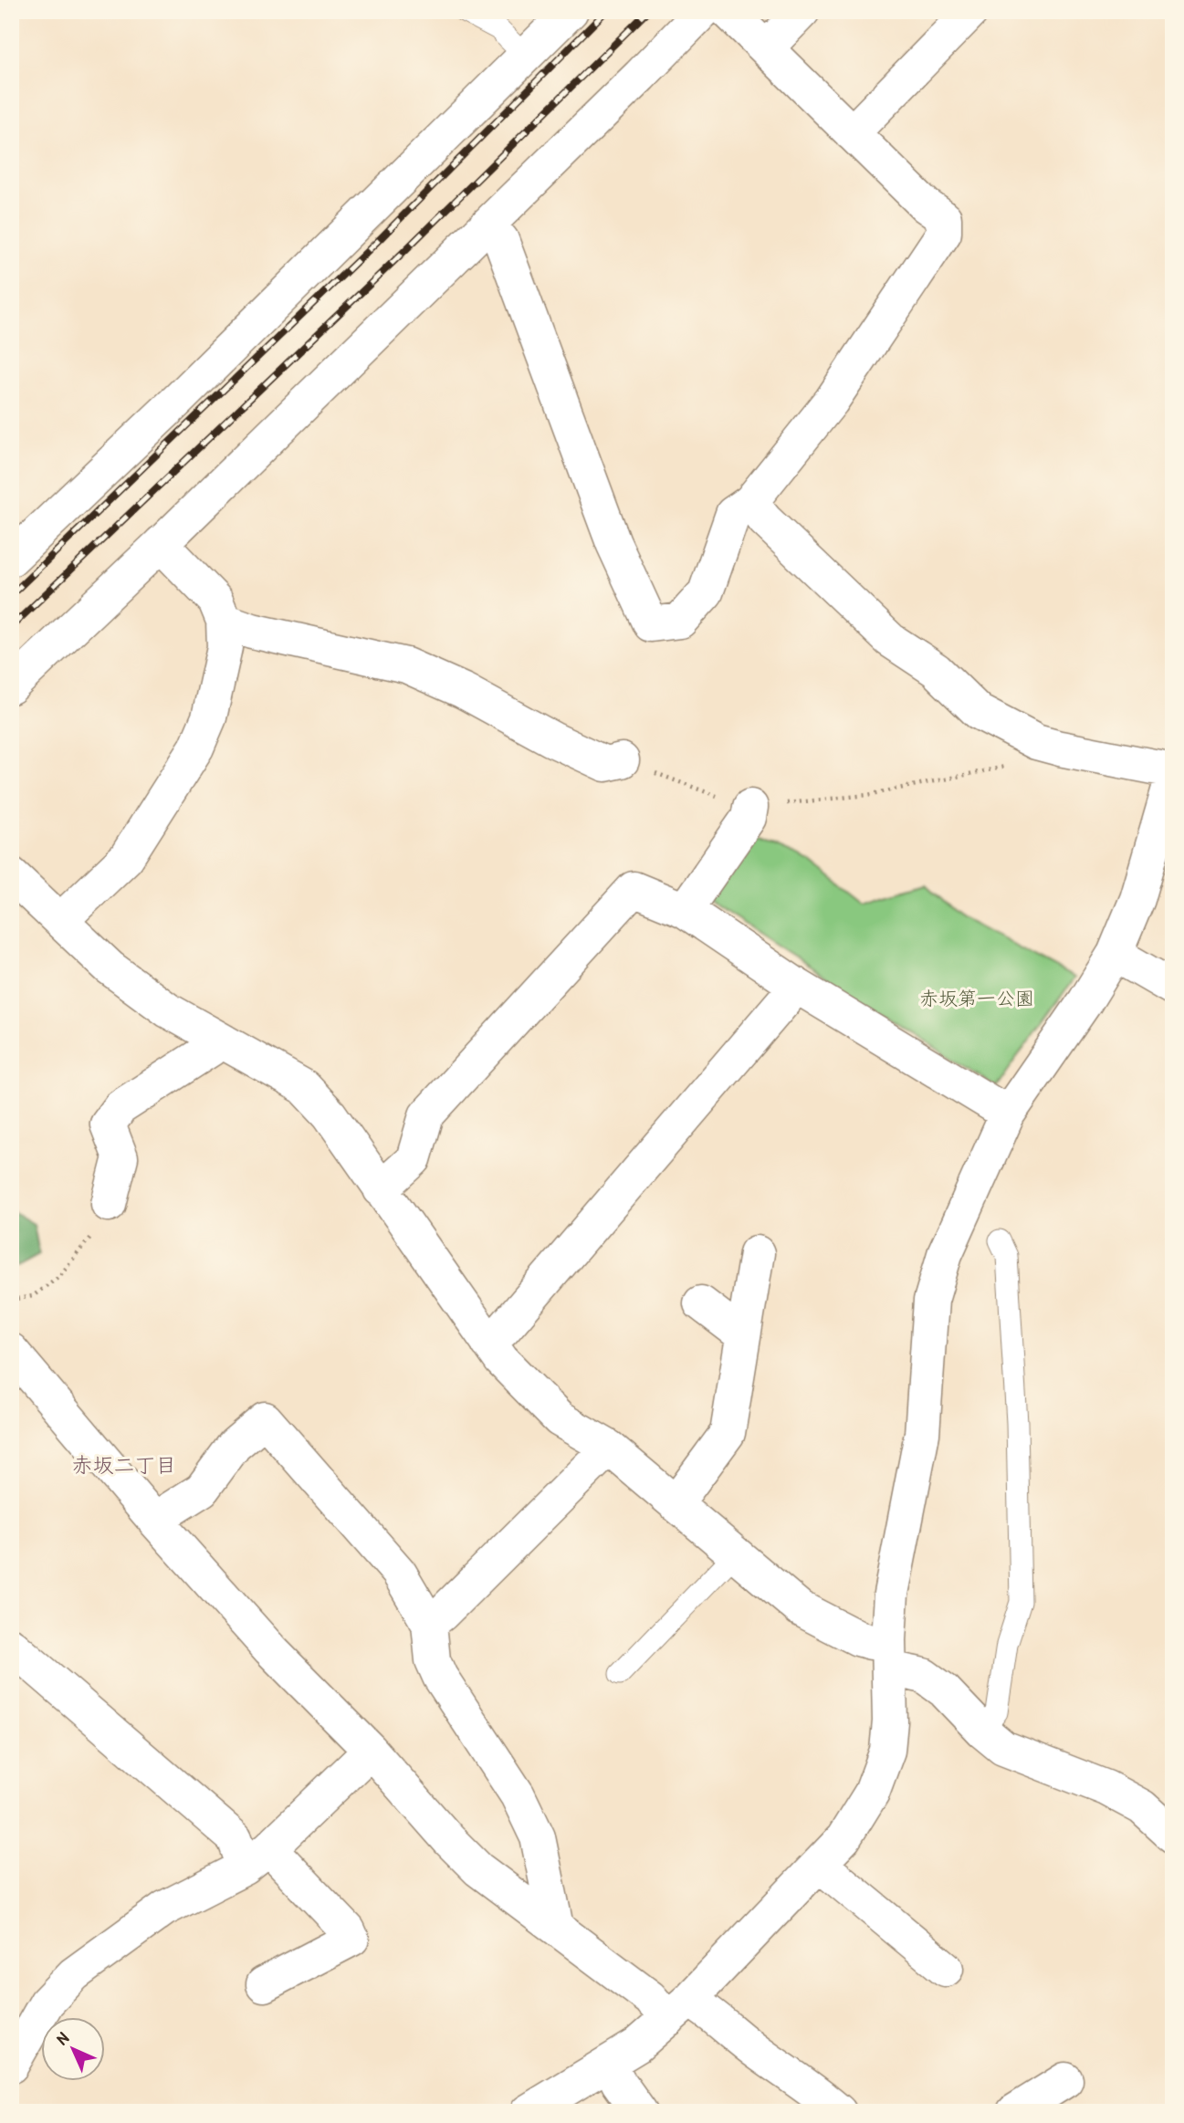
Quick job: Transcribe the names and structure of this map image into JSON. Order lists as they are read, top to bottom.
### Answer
{
  "districts": ["赤坂二丁目"],
  "parks": ["赤坂第一公園"],
  "north": "top left"
}
